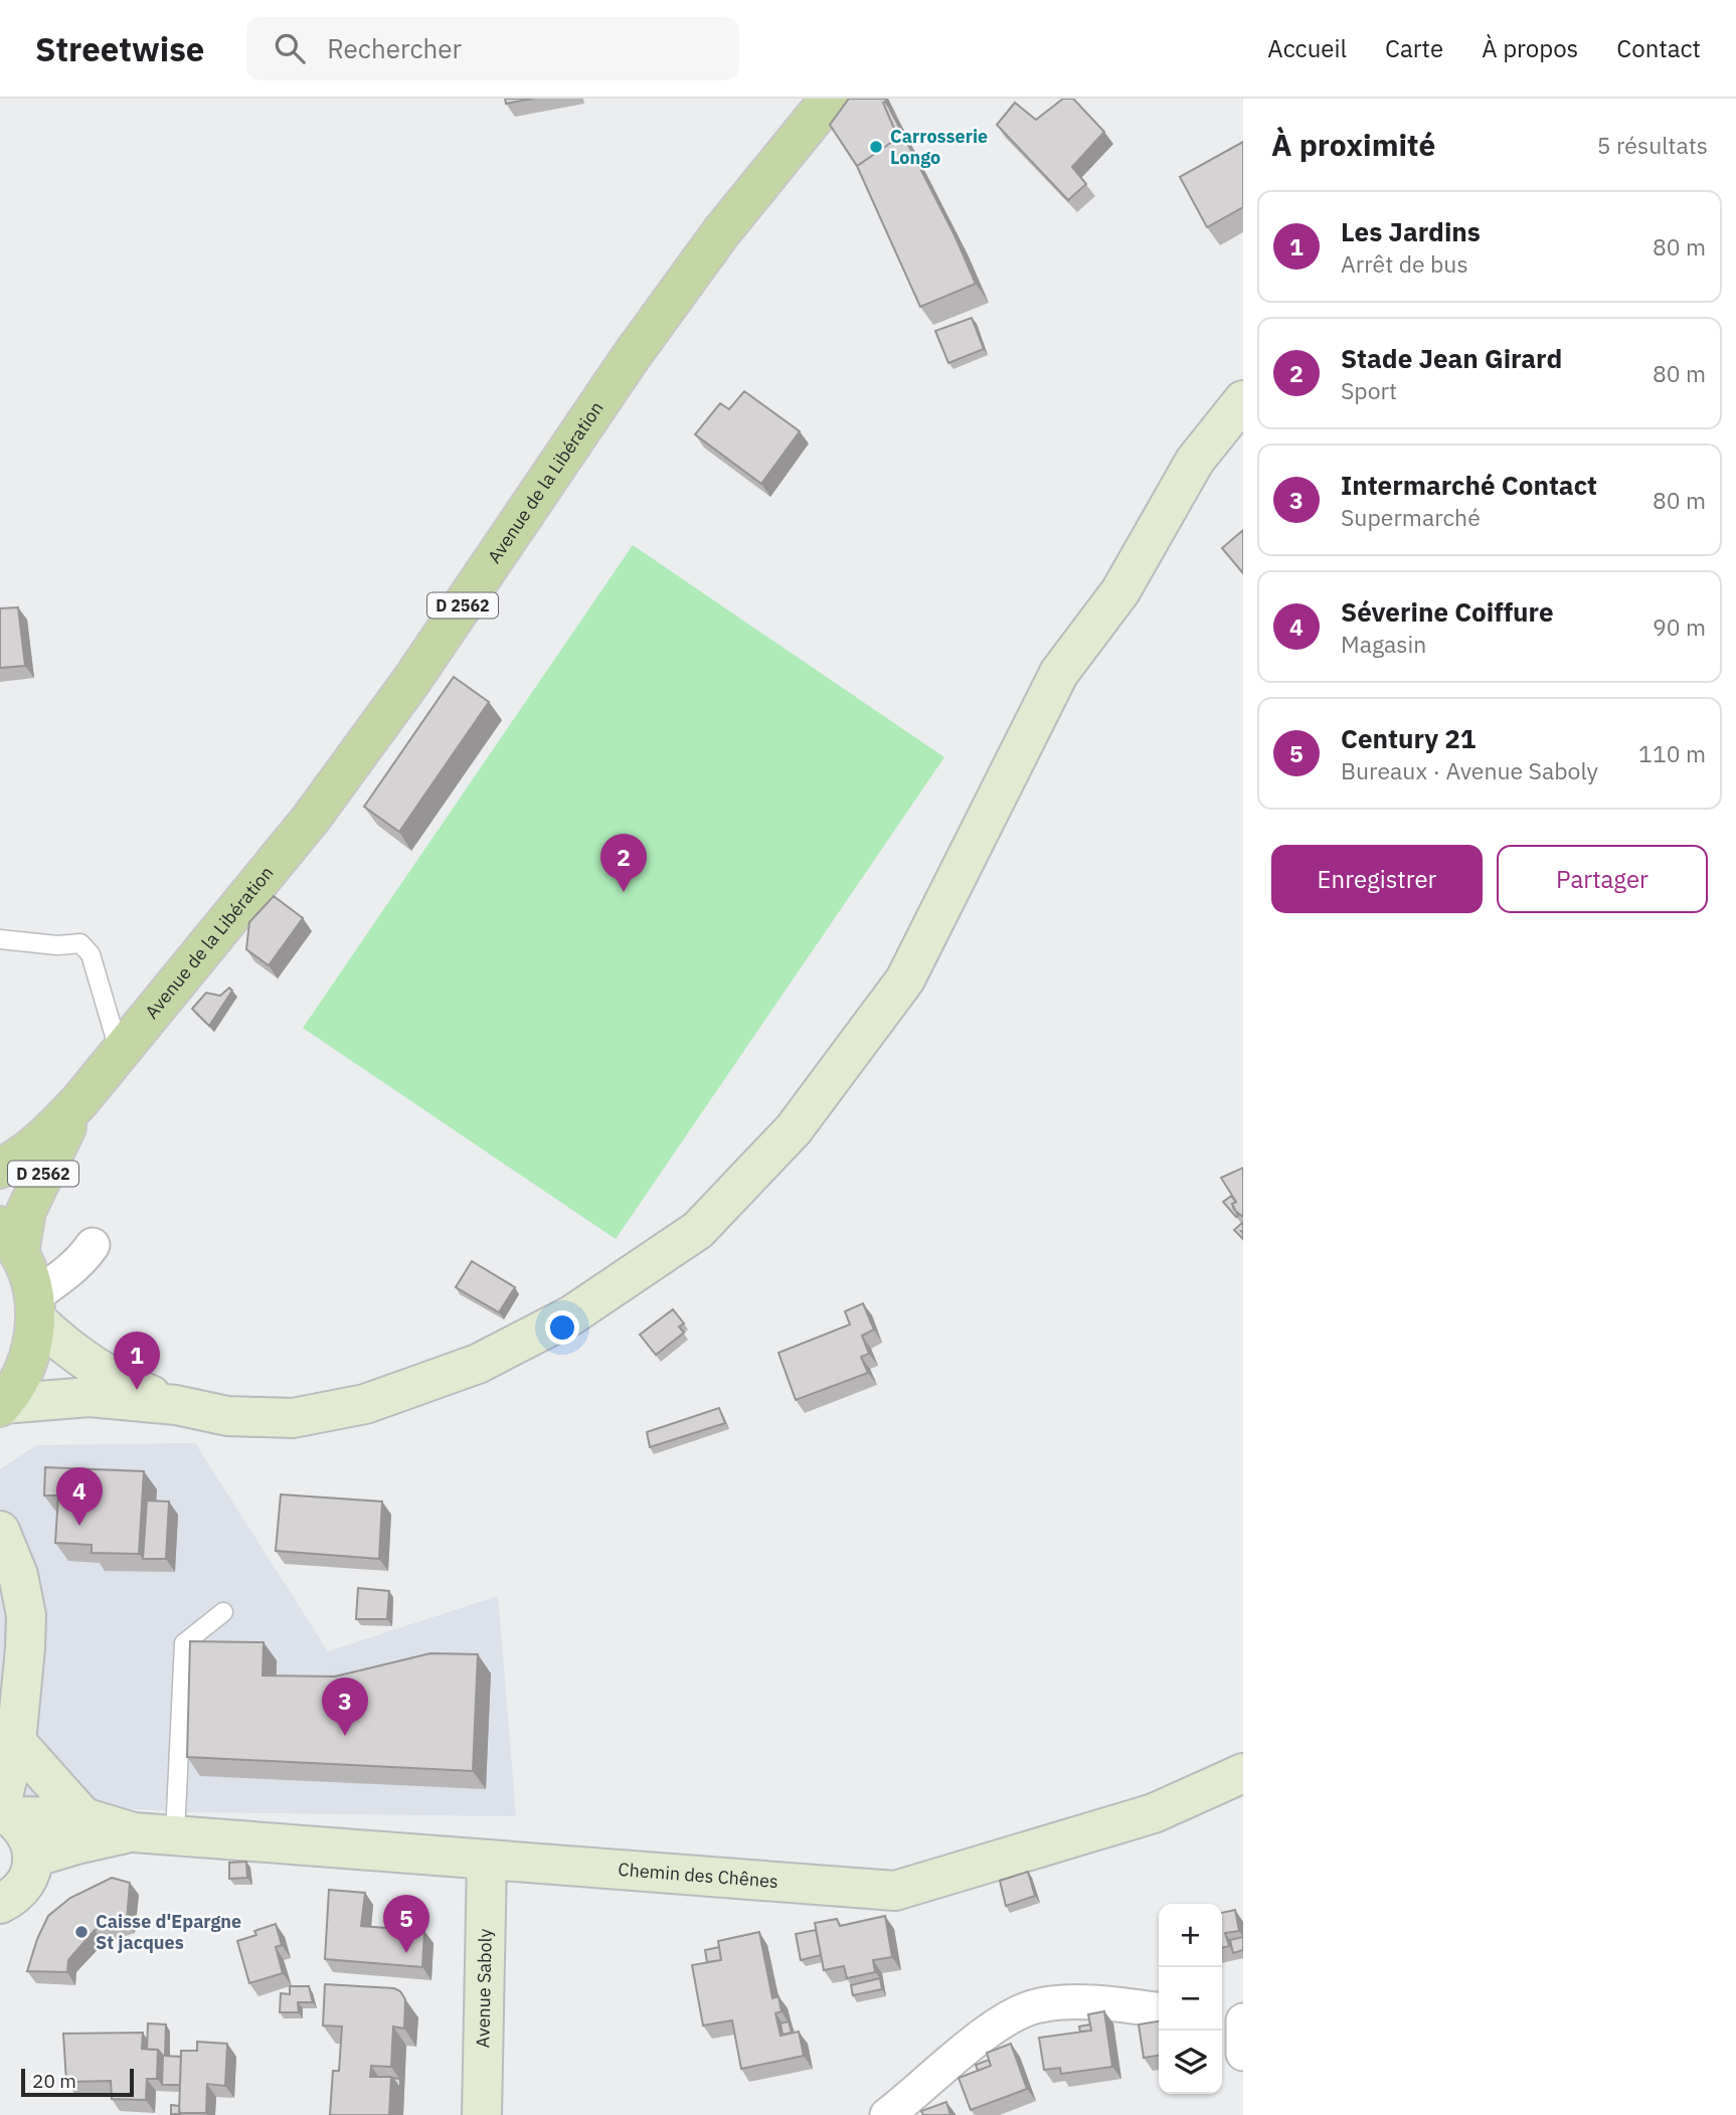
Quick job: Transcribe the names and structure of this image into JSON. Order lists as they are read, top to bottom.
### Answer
{
  "streets": {
    "main road": ["Avenue de la Libération", "D 2562"],
    "street": ["Chemin des Chênes", "Avenue Saboly"]
  },
  "crossings": [
    ["Chemin des Chênes", "Avenue Saboly"]
  ],
  "places": ["Carrosserie Longo", "Caisse d'Epargne St jacques"],
  "scale_bar": "20 m",
  "page": {
    "header": "Streetwise",
    "search": "Rechercher",
    "nav": [
      "Accueil",
      "Carte",
      "À propos",
      "Contact"
    ],
    "heading": ["À proximité", "5 résultats"],
    "list": [
      {
        "mark": "1",
        "name": "Les Jardins",
        "note": "Arrêt de bus",
        "value": "80 m"
      },
      {
        "mark": "2",
        "name": "Stade Jean Girard",
        "note": "Sport",
        "value": "80 m"
      },
      {
        "mark": "3",
        "name": "Intermarché Contact",
        "note": "Supermarché",
        "value": "80 m"
      },
      {
        "mark": "4",
        "name": "Séverine Coiffure",
        "note": "Magasin",
        "value": "90 m"
      },
      {
        "mark": "5",
        "name": "Century 21",
        "note": "Bureaux · Avenue Saboly",
        "value": "110 m"
      }
    ],
    "buttons": ["Enregistrer", "Partager"],
    "pins": [
      "2",
      "1",
      "4",
      "3",
      "5"
    ],
    "map_buttons": ["+", "−"],
    "scale": "20 m"
  }
}
